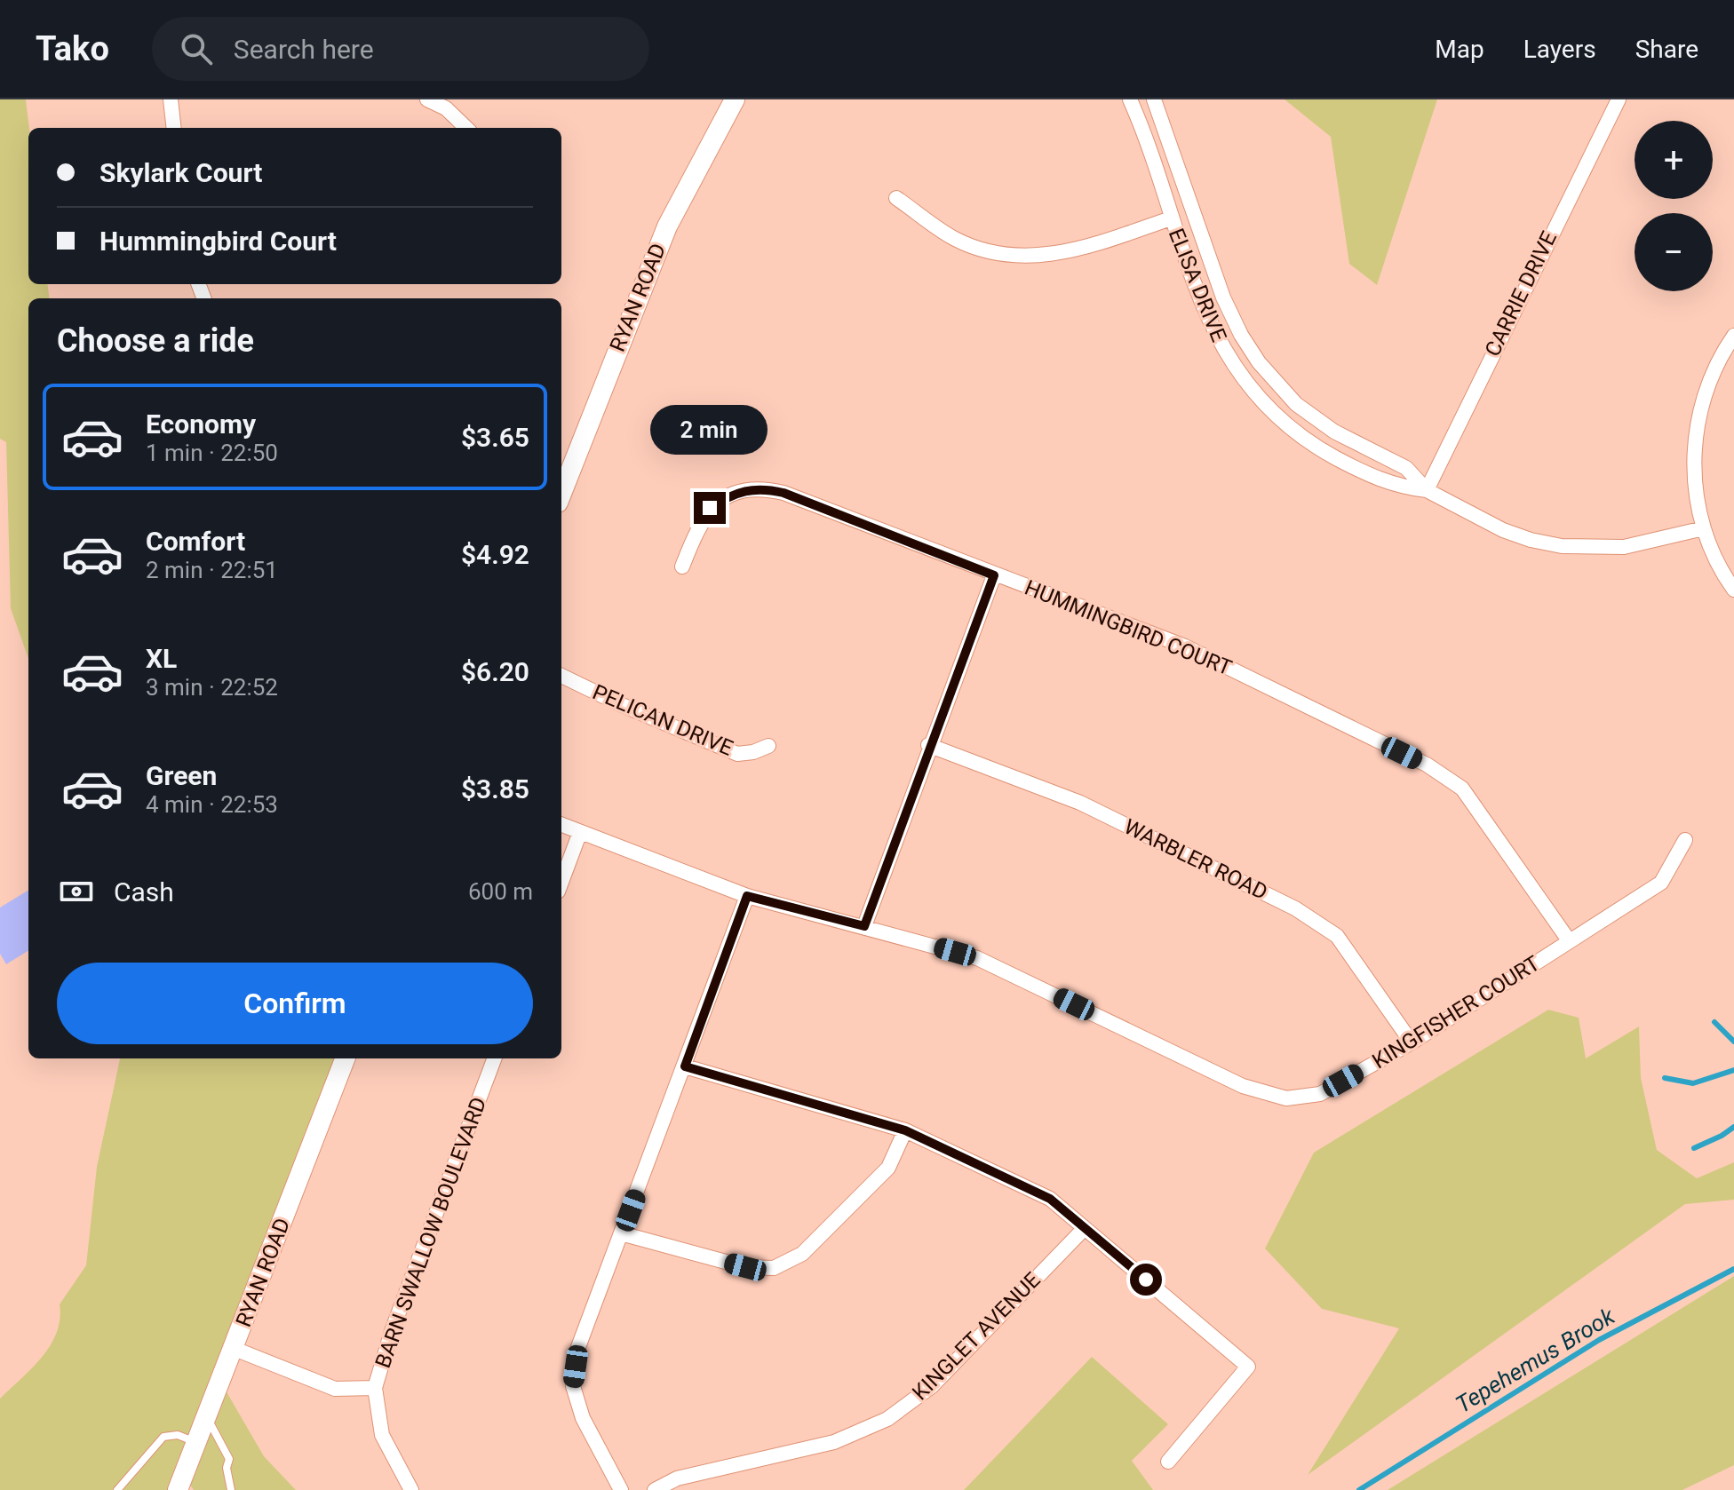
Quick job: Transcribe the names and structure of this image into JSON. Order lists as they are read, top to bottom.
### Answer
{
  "streets": {
    "street": [
      "ELISA DRIVE",
      "CARRIE DRIVE",
      "RYAN ROAD",
      "HUMMINGBIRD COURT",
      "PELICAN DRIVE",
      "WARBLER ROAD",
      "KINGFISHER COURT",
      "BARN SWALLOW BOULEVARD",
      "KINGLET AVENUE"
    ]
  },
  "crossings": [
    ["ELISA DRIVE", "CARRIE DRIVE"],
    ["HUMMINGBIRD COURT", "KINGFISHER COURT"],
    ["WARBLER ROAD", "KINGFISHER COURT"]
  ],
  "water": ["Tepehemus Brook"],
  "page": {
    "header": "Tako",
    "search": "Search here",
    "nav": ["Map", "Layers", "Share"],
    "map_buttons": ["+", "−"],
    "banner": ["Skylark Court", "Hummingbird Court"],
    "heading": "Choose a ride",
    "list": [
      {
        "name": "Economy",
        "note": "1 min · 22:50",
        "value": "$3.65"
      },
      {
        "name": "Comfort",
        "note": "2 min · 22:51",
        "value": "$4.92"
      },
      {
        "name": "XL",
        "note": "3 min · 22:52",
        "value": "$6.20"
      },
      {
        "name": "Green",
        "note": "4 min · 22:53",
        "value": "$3.85"
      }
    ],
    "bubble": "2 min",
    "pay": ["Cash", "600 m"],
    "buttons": "Confirm"
  }
}
